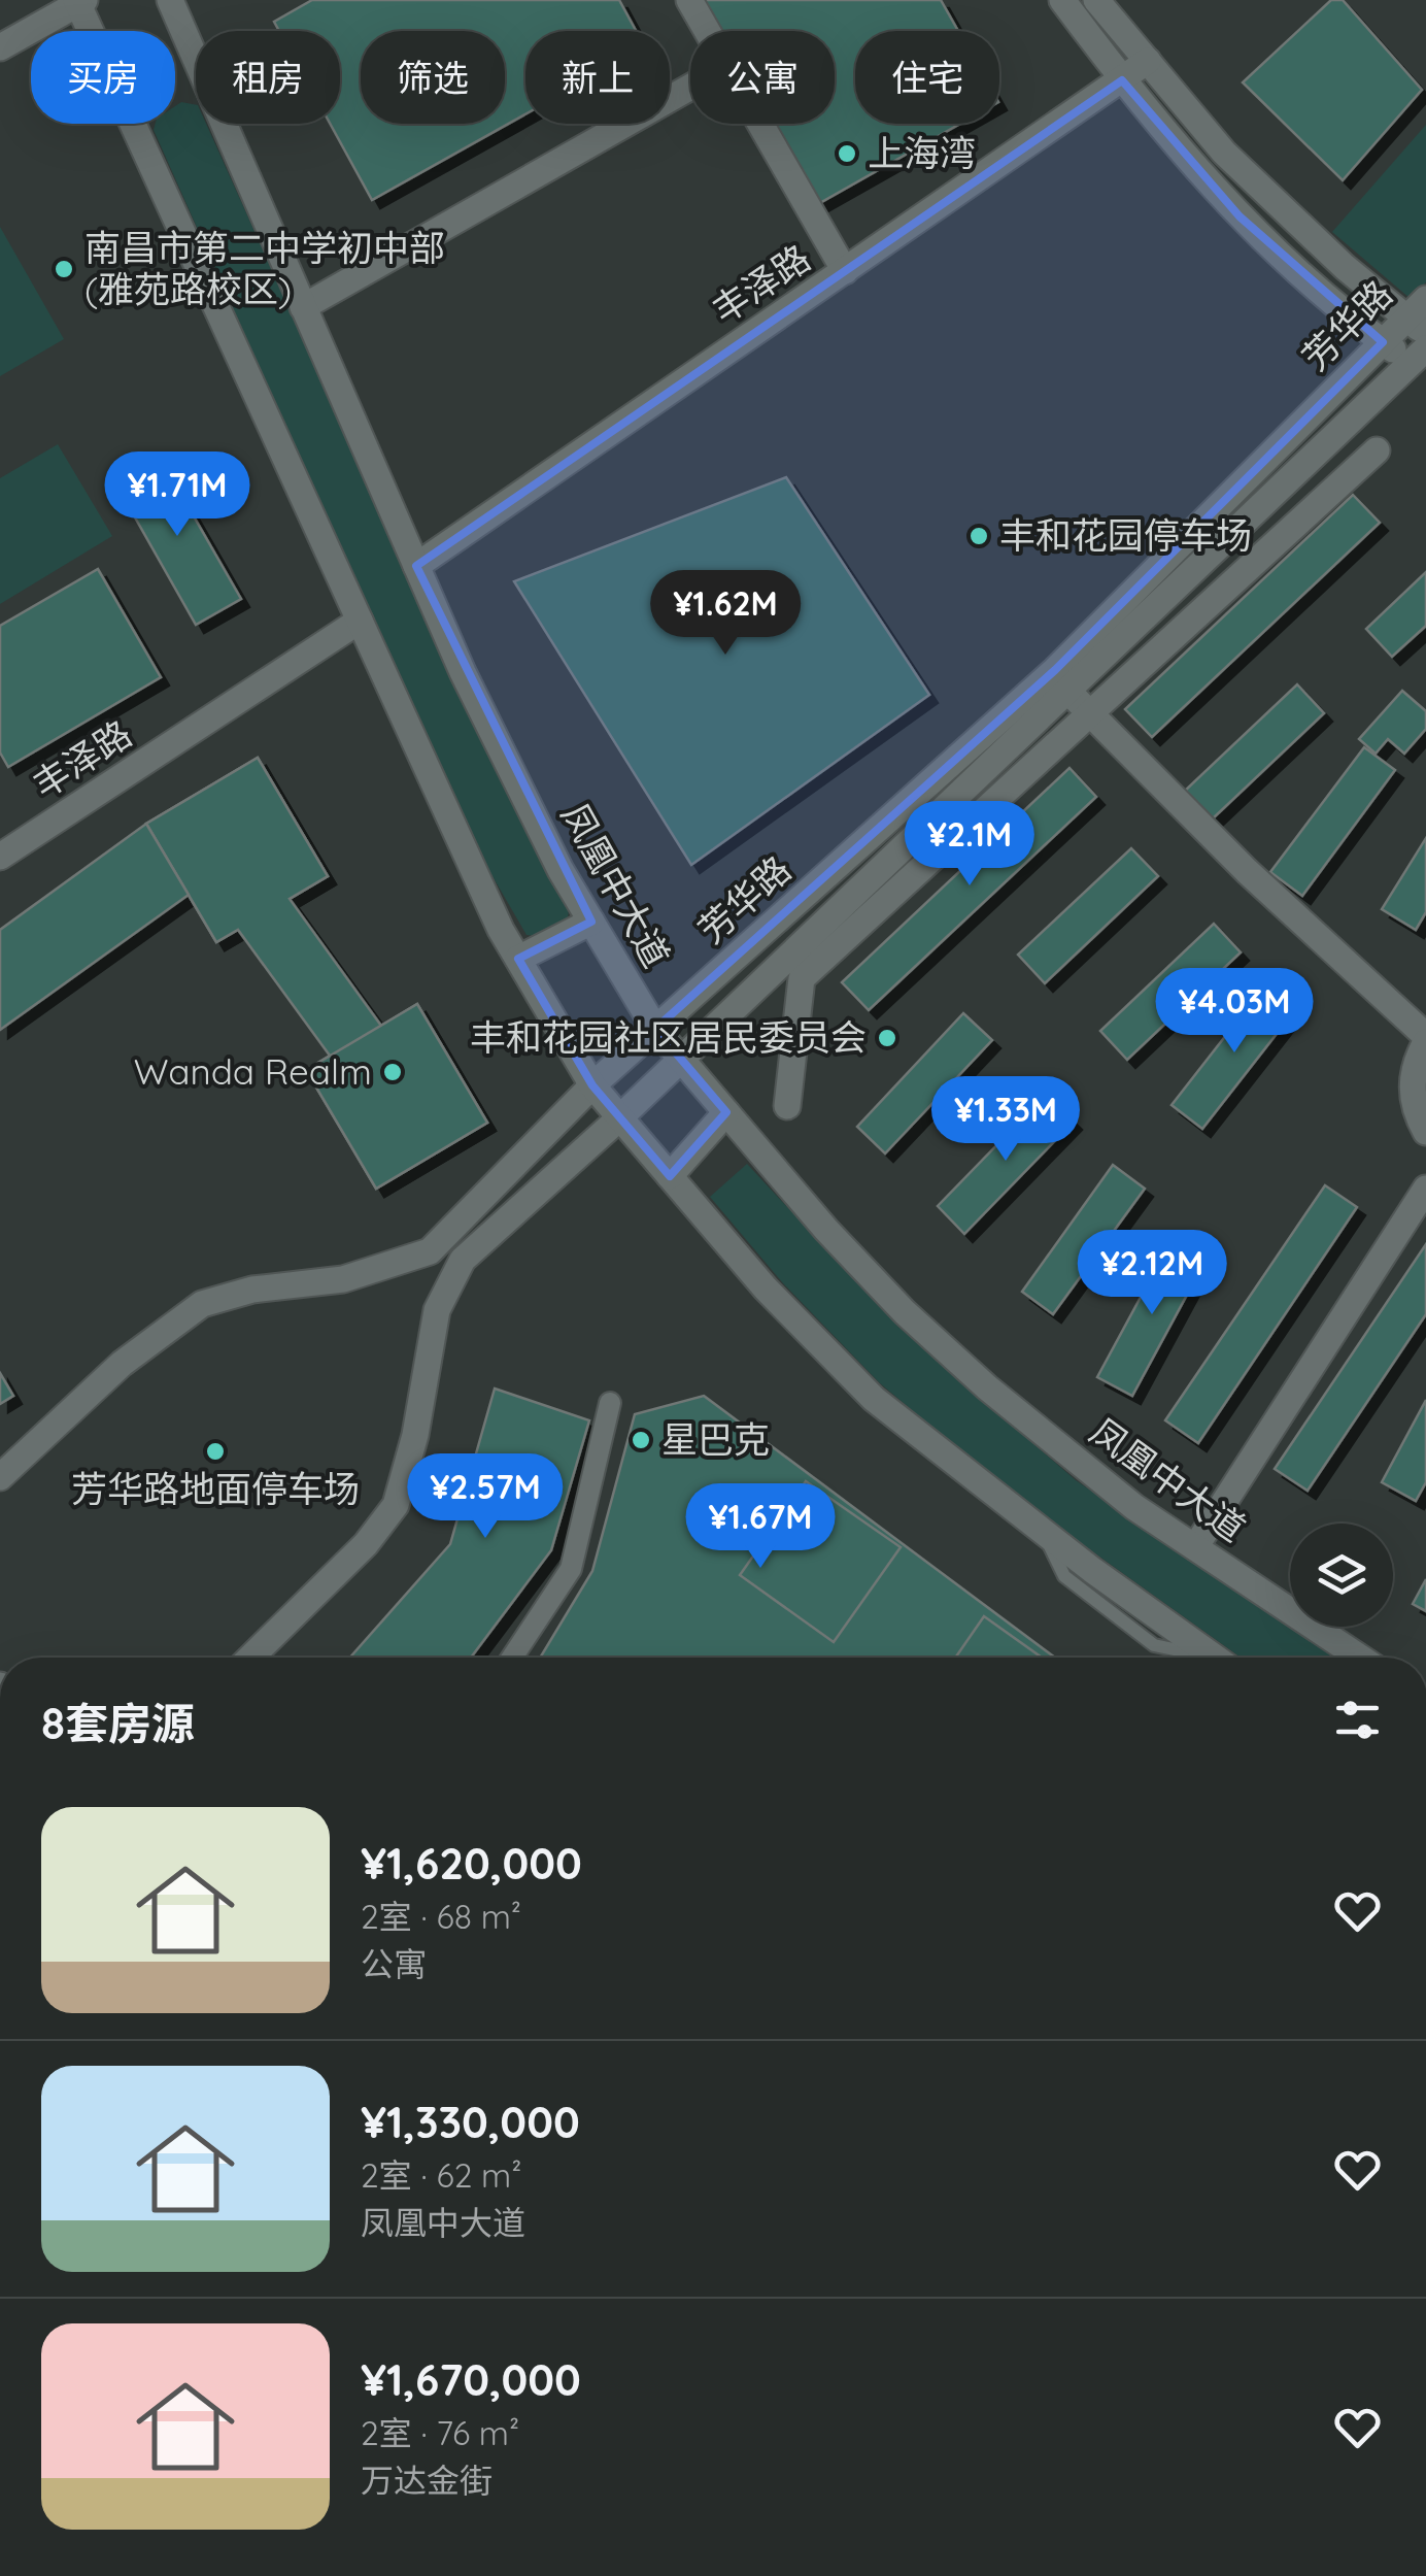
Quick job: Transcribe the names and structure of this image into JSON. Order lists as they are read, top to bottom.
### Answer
{
  "streets": {
    "street": ["丰泽路", "芳华路", "凤凰中大道"]
  },
  "crossings": [
    ["丰泽路", "凤凰中大道"],
    ["芳华路", "凤凰中大道"]
  ],
  "places": [
    "上海湾",
    "南昌市第二中学初中部 (雅苑路校区)",
    "丰和花园停车场",
    "丰和花园社区居民委员会",
    "Wanda Realm",
    "星巴克",
    "芳华路地面停车场"
  ],
  "page": {
    "chip": [
      "买房",
      "租房",
      "筛选",
      "新上",
      "公寓",
      "住宅"
    ],
    "price": [
      "¥1.71M",
      "¥1.62M",
      "¥2.1M",
      "¥4.03M",
      "¥1.33M",
      "¥2.12M",
      "¥2.57M",
      "¥1.67M"
    ],
    "heading": "8套房源",
    "list": [
      {
        "name": "¥1,620,000",
        "note": "2室 · 68 m² · 公寓"
      },
      {
        "name": "¥1,330,000",
        "note": "2室 · 62 m² · 凤凰中大道"
      },
      {
        "name": "¥1,670,000",
        "note": "2室 · 76 m² · 万达金街"
      }
    ]
  }
}
